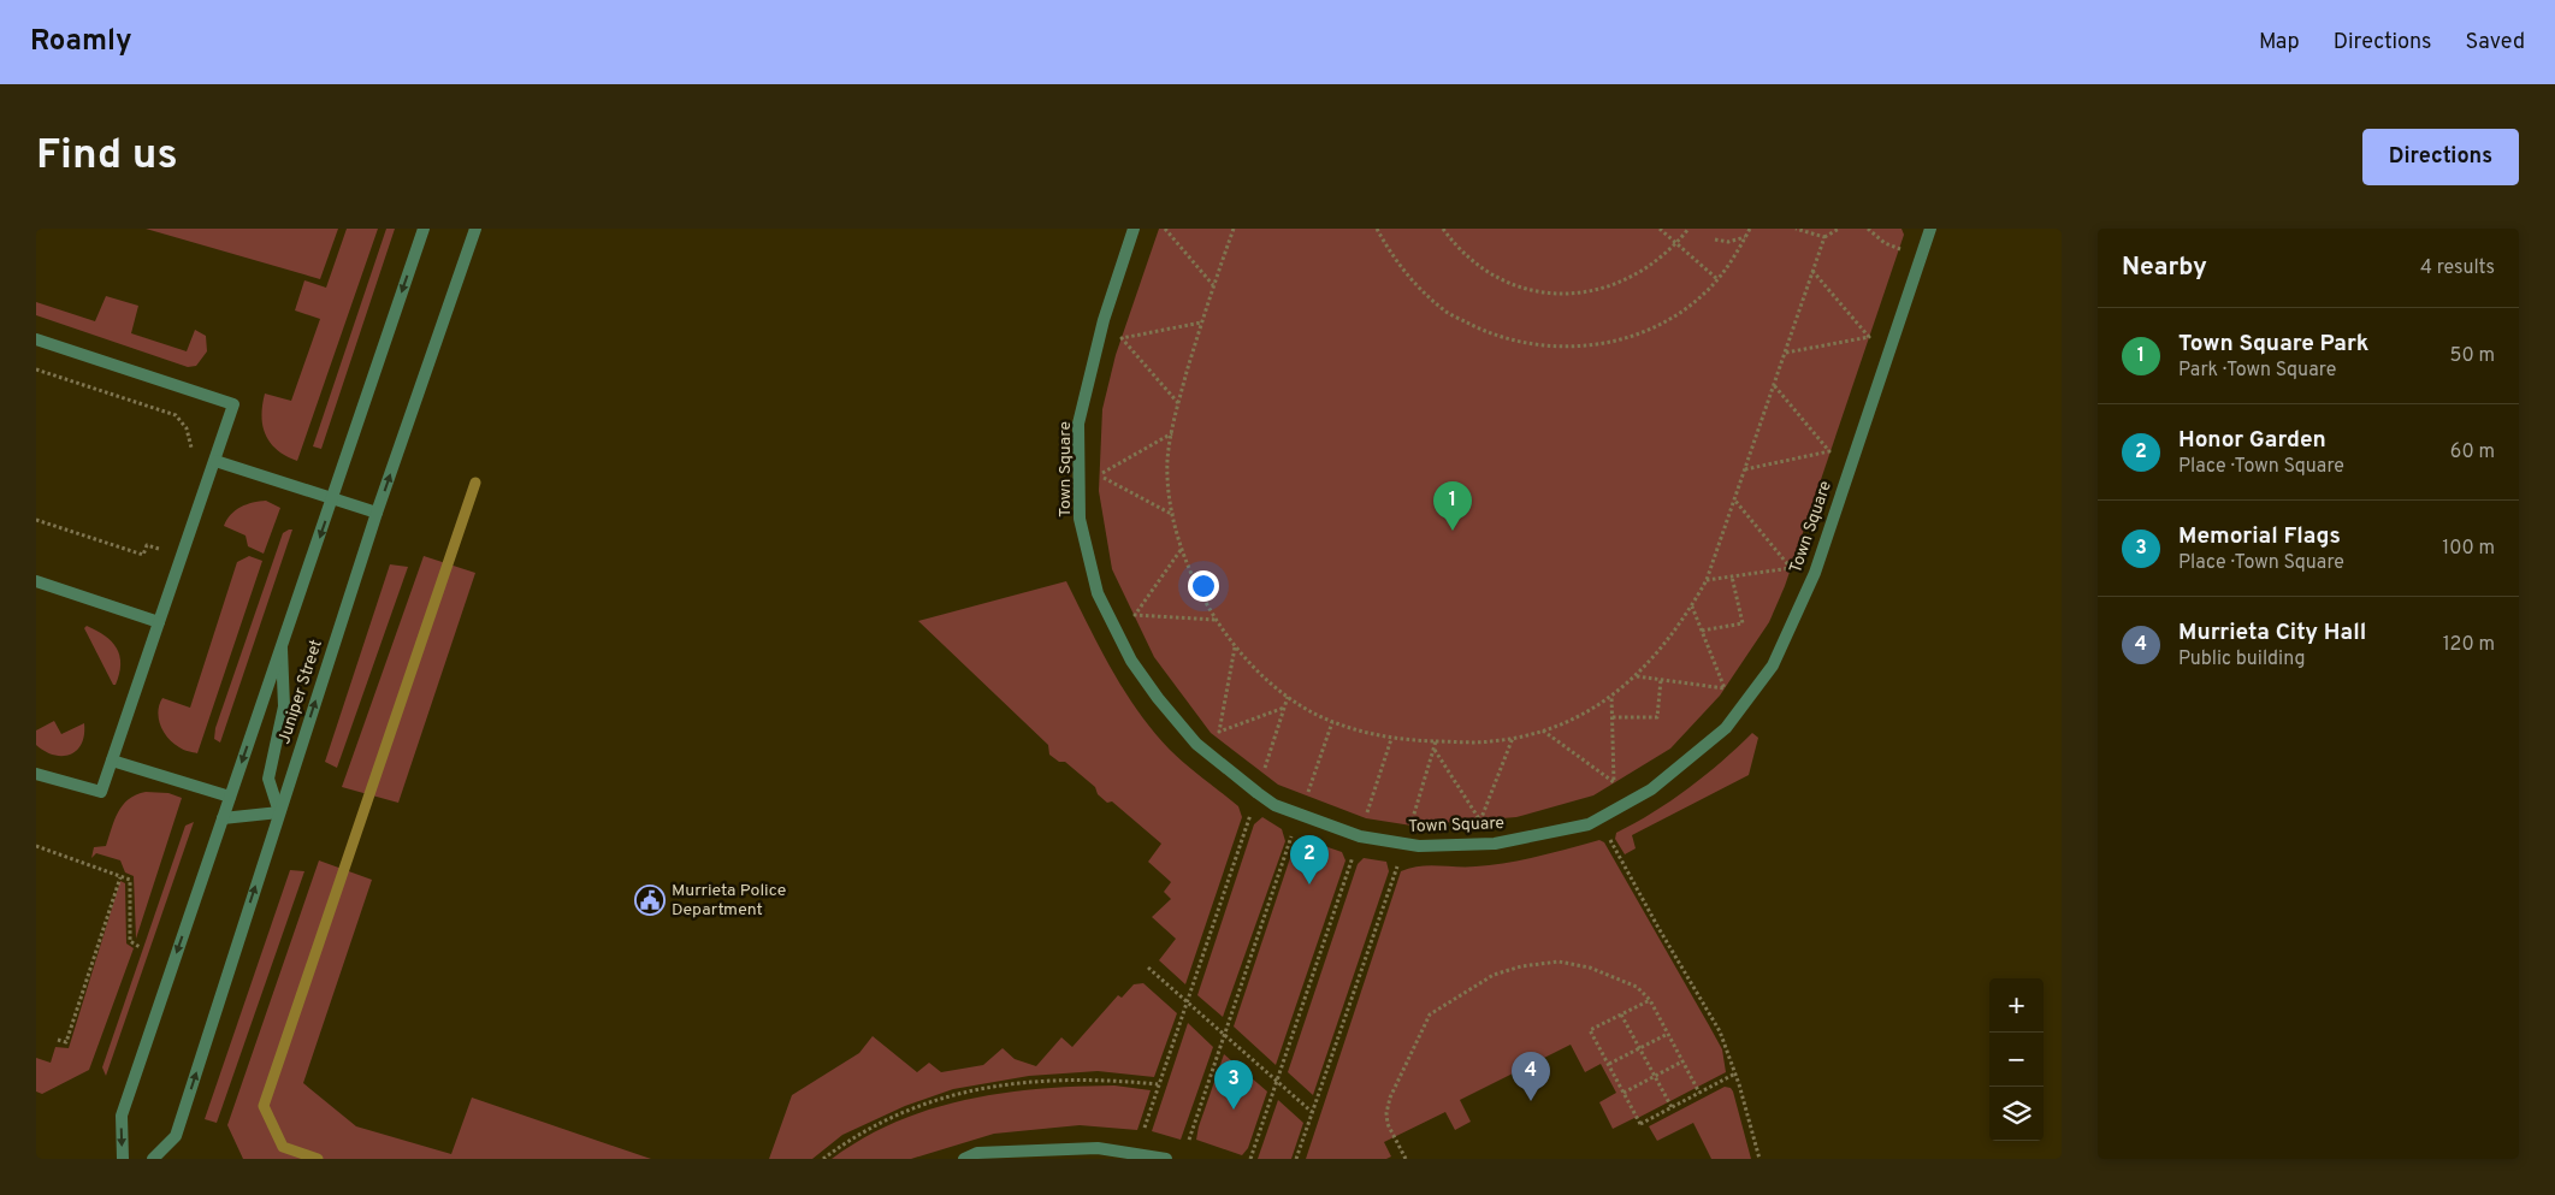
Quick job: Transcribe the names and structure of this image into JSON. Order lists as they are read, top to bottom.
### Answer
{
  "streets": {
    "street": ["Town Square", "Juniper Street"]
  },
  "places": {
    "public building": ["Murrieta Police Department"]
  },
  "page": {
    "header": "Roamly",
    "nav": ["Map", "Directions", "Saved"],
    "buttons": "Directions",
    "title": "Find us",
    "heading": ["Nearby", "4 results"],
    "list": [
      {
        "mark": "1",
        "name": "Town Square Park",
        "note": "Park · Town Square",
        "value": "50 m"
      },
      {
        "mark": "2",
        "name": "Honor Garden",
        "note": "Place · Town Square",
        "value": "60 m"
      },
      {
        "mark": "3",
        "name": "Memorial Flags",
        "note": "Place · Town Square",
        "value": "100 m"
      },
      {
        "mark": "4",
        "name": "Murrieta City Hall",
        "note": "Public building",
        "value": "120 m"
      }
    ],
    "pins": [
      "1",
      "2",
      "4",
      "3"
    ],
    "map_buttons": ["+", "−"]
  }
}
